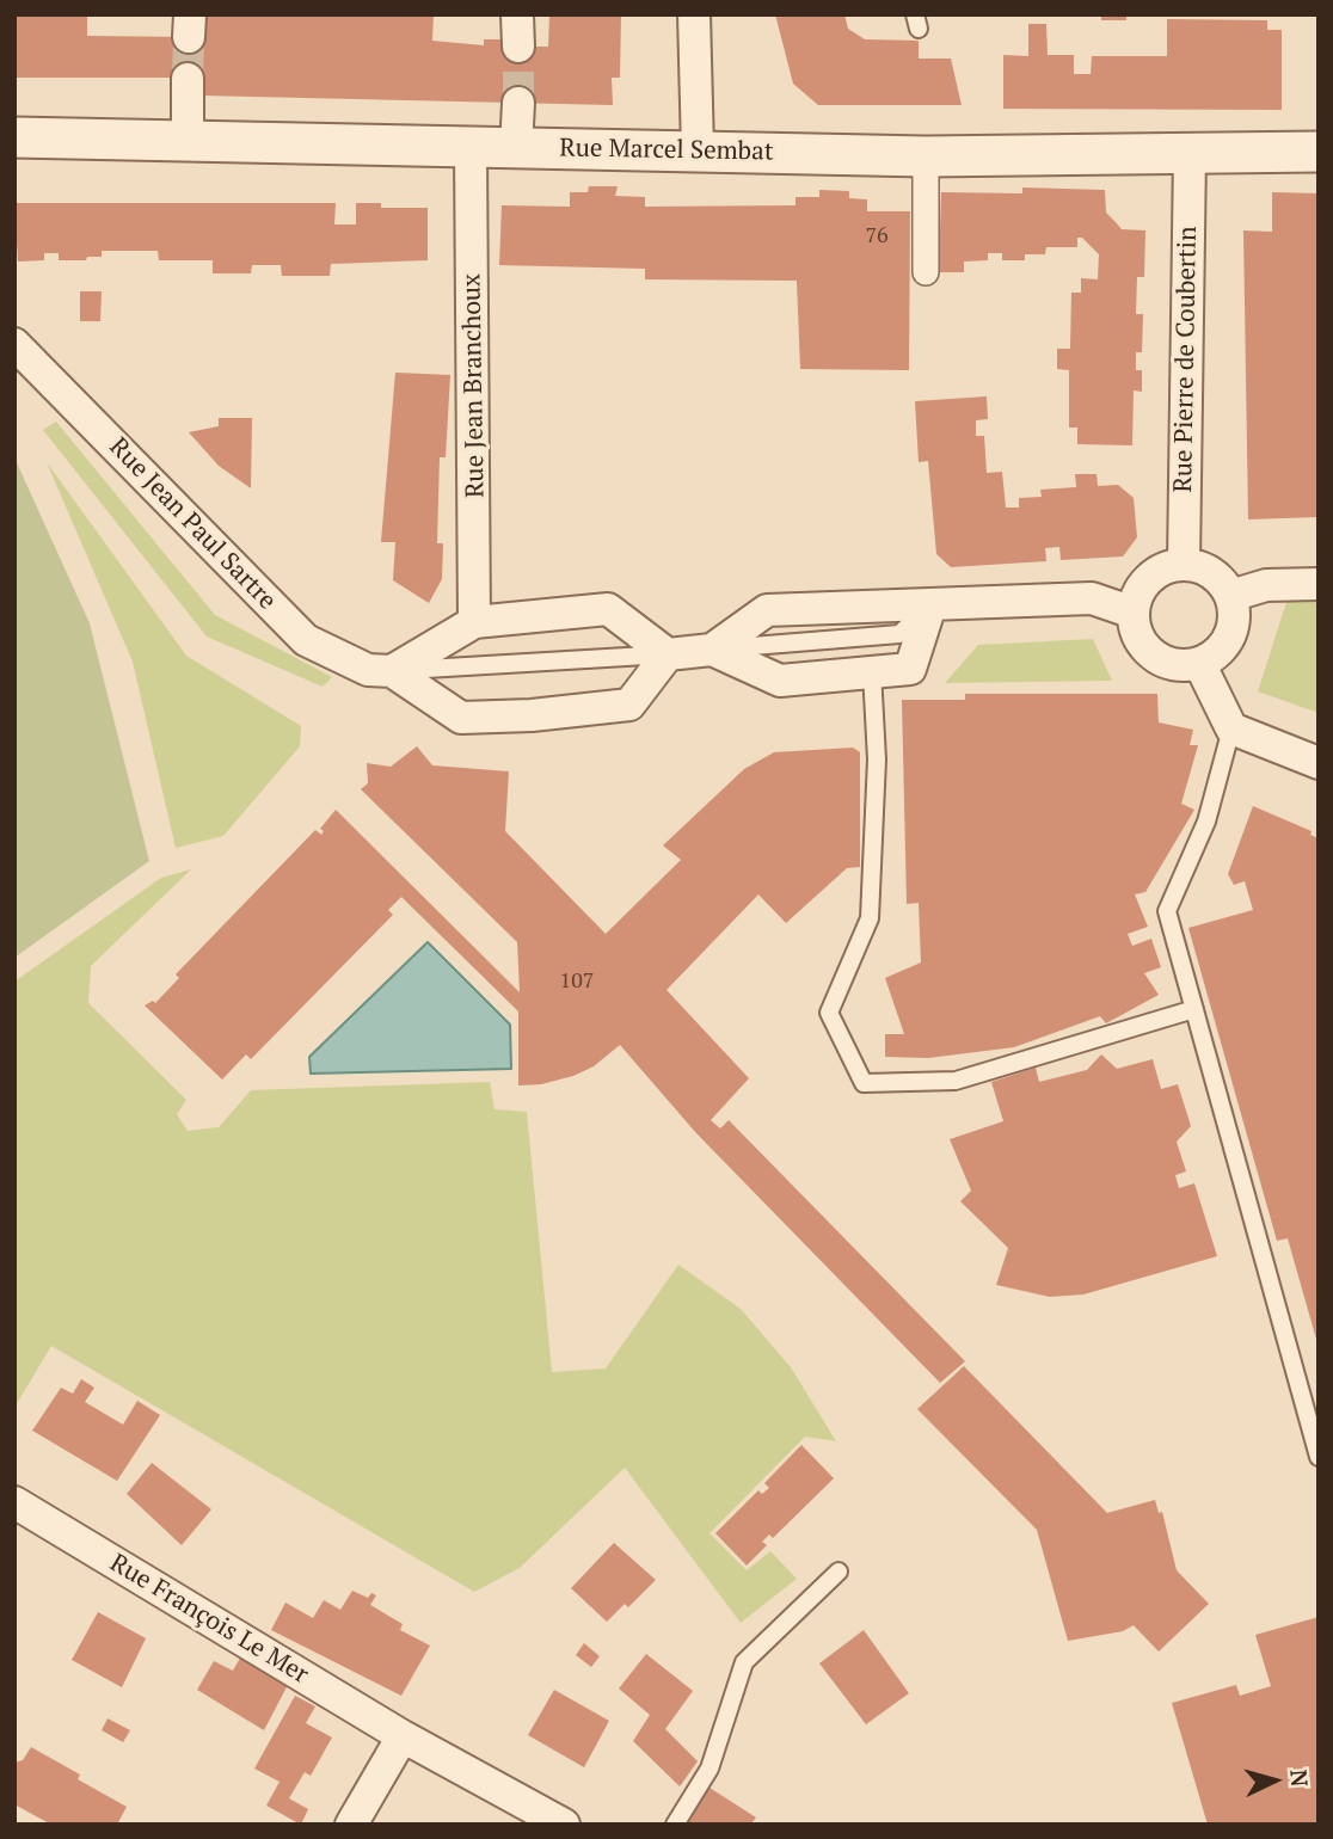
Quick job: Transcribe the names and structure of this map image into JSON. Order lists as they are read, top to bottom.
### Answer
{
  "streets": {
    "street": [
      "Rue Marcel Sembat",
      "Rue Pierre de Coubertin",
      "Rue Jean Branchoux",
      "Rue Jean Paul Sartre",
      "Rue François Le Mer"
    ]
  },
  "crossings": [
    ["Rue Marcel Sembat", "Rue Pierre de Coubertin"],
    ["Rue Marcel Sembat", "Rue Jean Branchoux"]
  ],
  "house_numbers": ["76", "107"],
  "north": "right"
}
